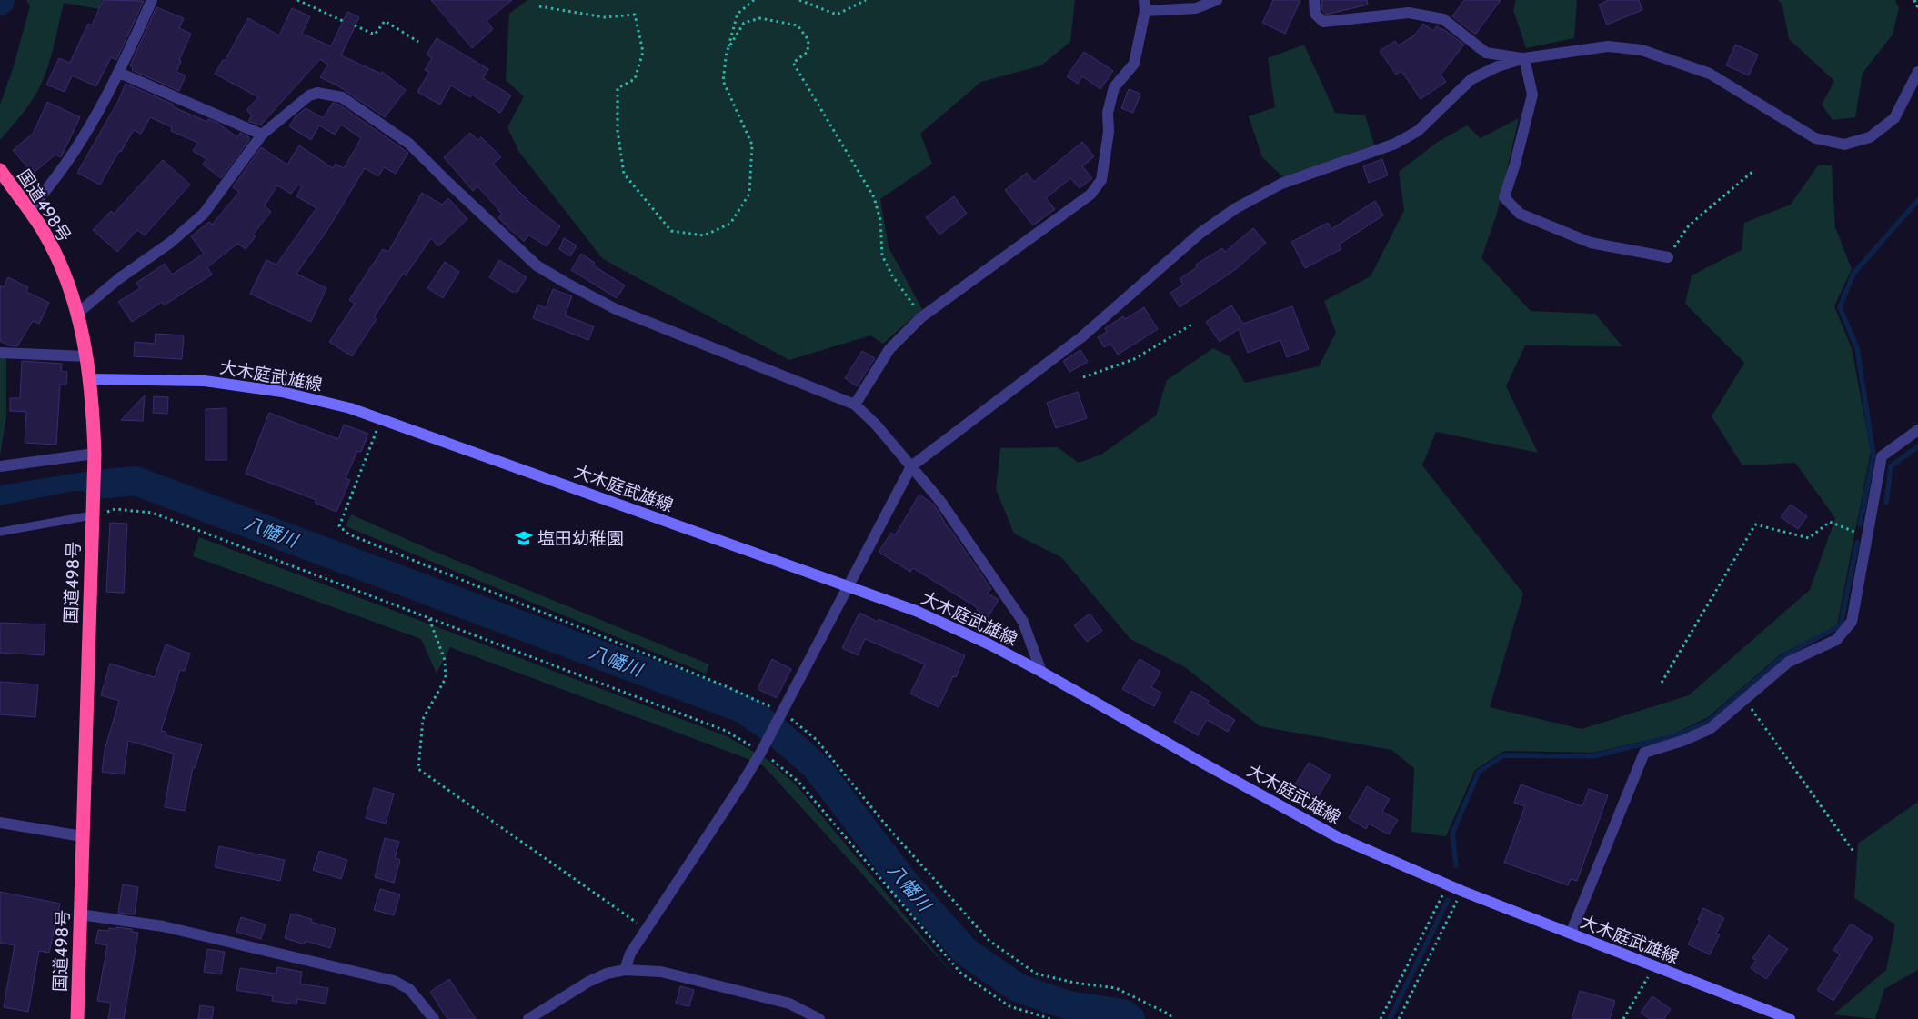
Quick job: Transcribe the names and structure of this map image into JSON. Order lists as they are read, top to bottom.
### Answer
{
  "streets": {
    "highway": ["国道498号"],
    "main road": ["大木庭武雄線"]
  },
  "crossings": [
    ["国道498号", "大木庭武雄線"]
  ],
  "water": ["八幡川"],
  "places": {
    "school or university": ["塩田幼稚園"]
  }
}
